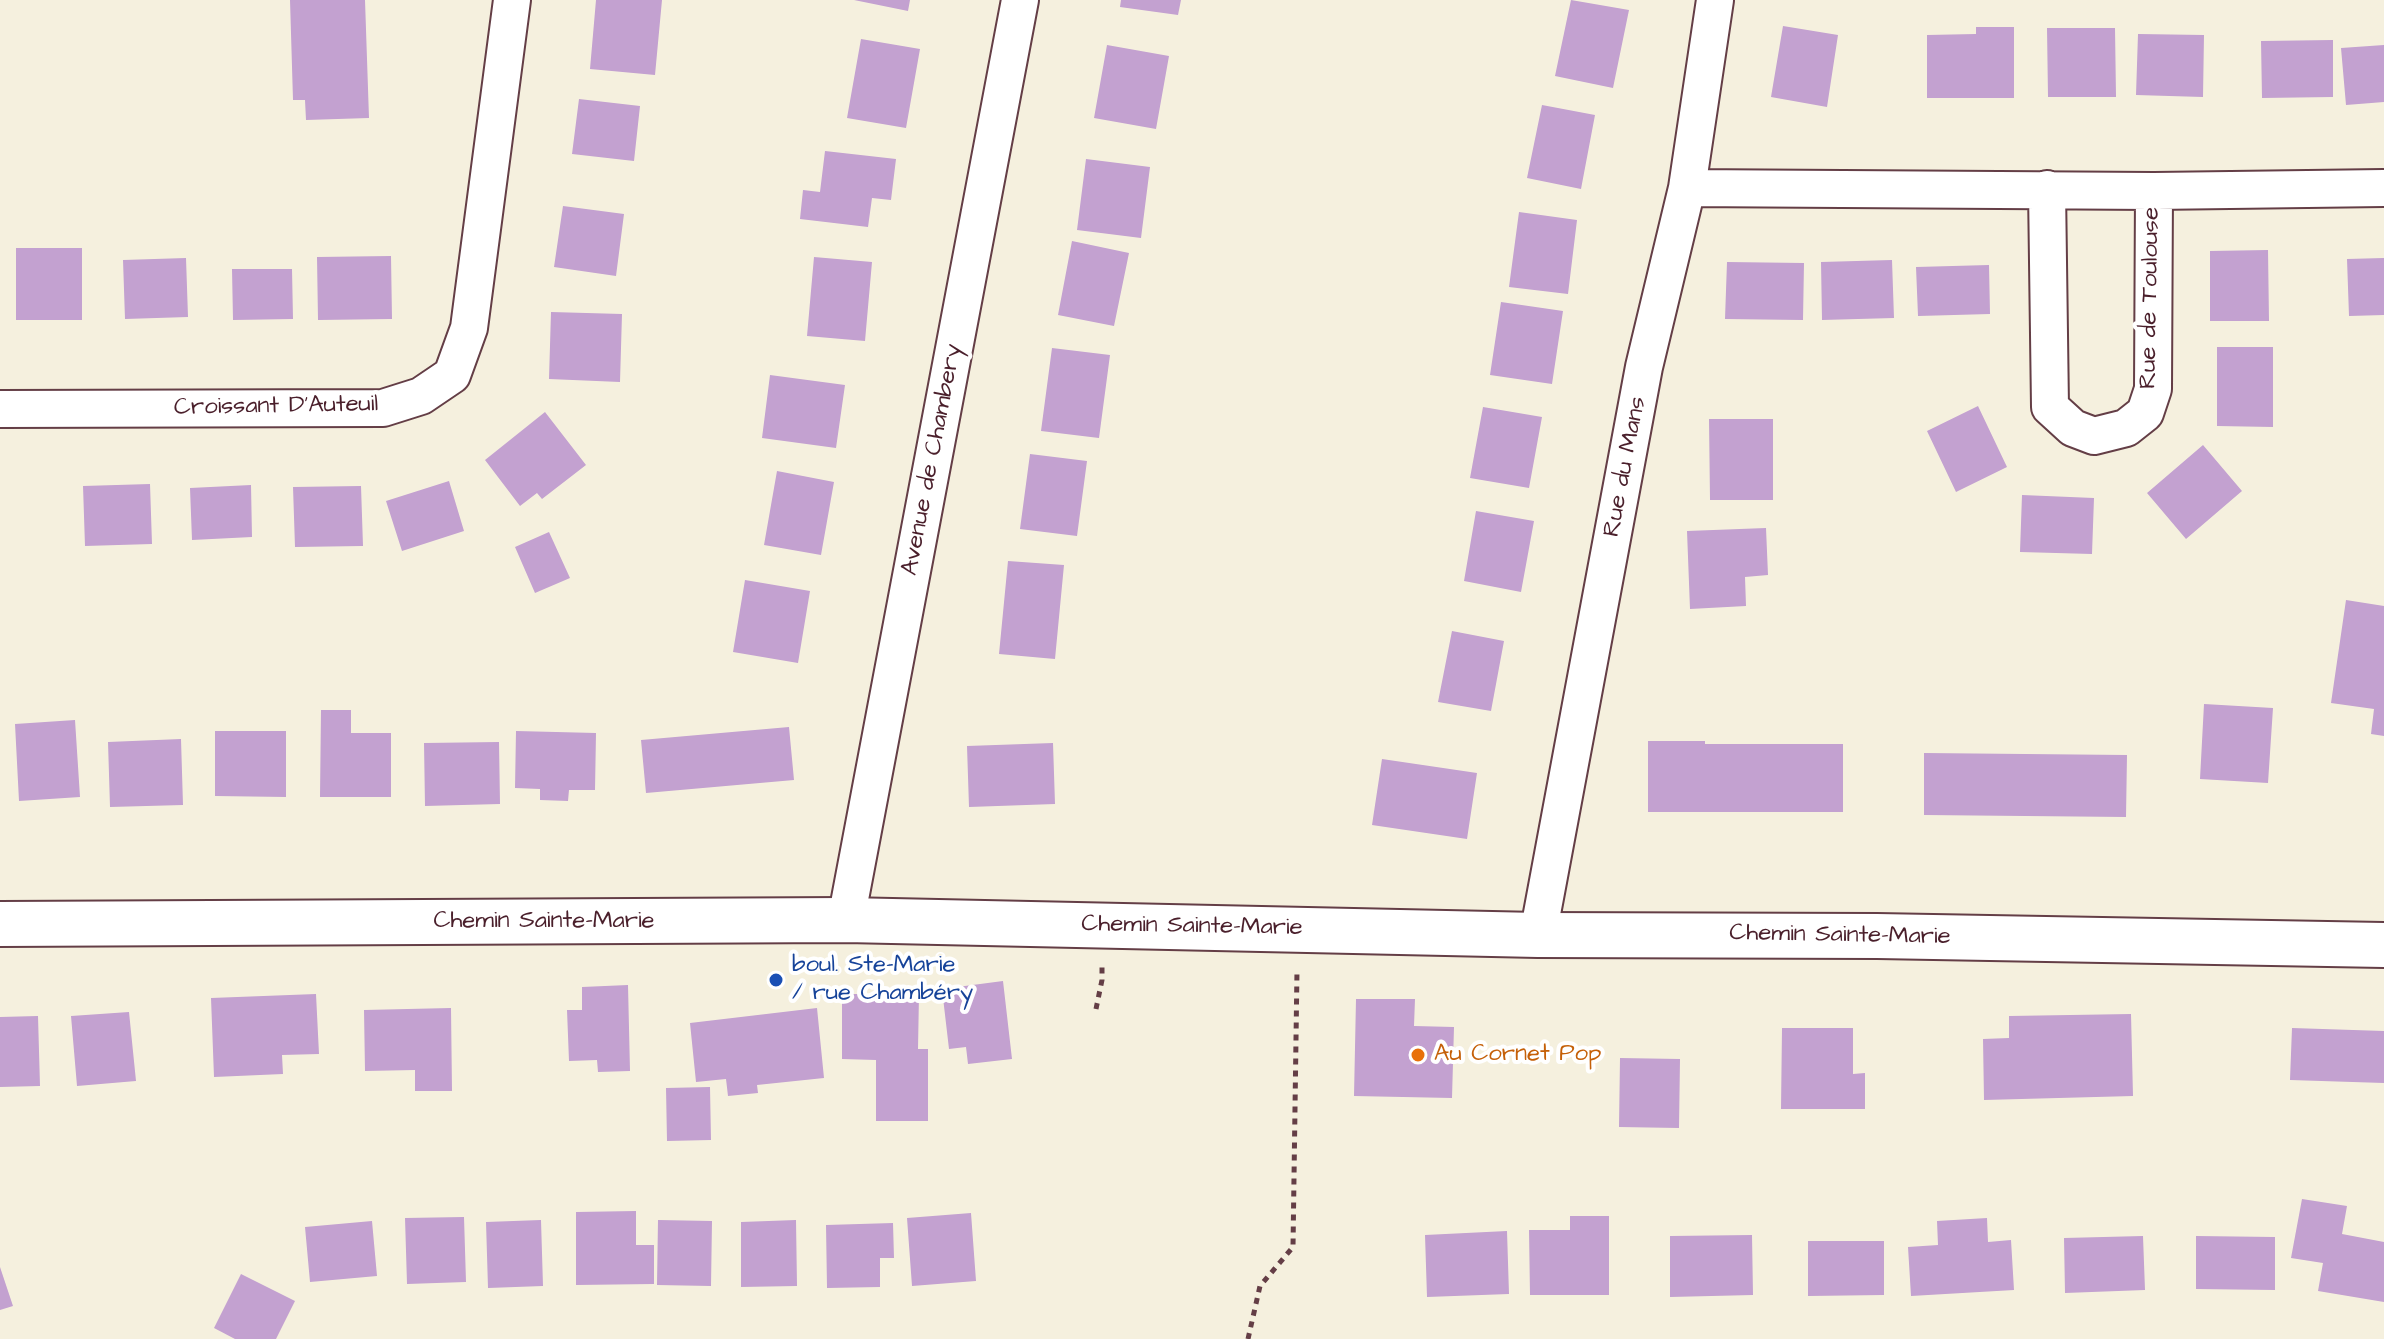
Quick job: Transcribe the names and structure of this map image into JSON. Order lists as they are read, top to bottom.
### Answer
{
  "streets": {
    "street": [
      "Rue de Toulouse",
      "Croissant D'Auteuil",
      "Avenue de Chambery",
      "Rue du Mans",
      "Chemin Sainte-Marie"
    ]
  },
  "crossings": [
    ["Rue de Toulouse", "Rue du Mans"],
    ["Avenue de Chambery", "Chemin Sainte-Marie"],
    ["Rue du Mans", "Chemin Sainte-Marie"]
  ],
  "places": ["boul. Ste-Marie / rue Chambéry", "Au Cornet Pop"]
}
